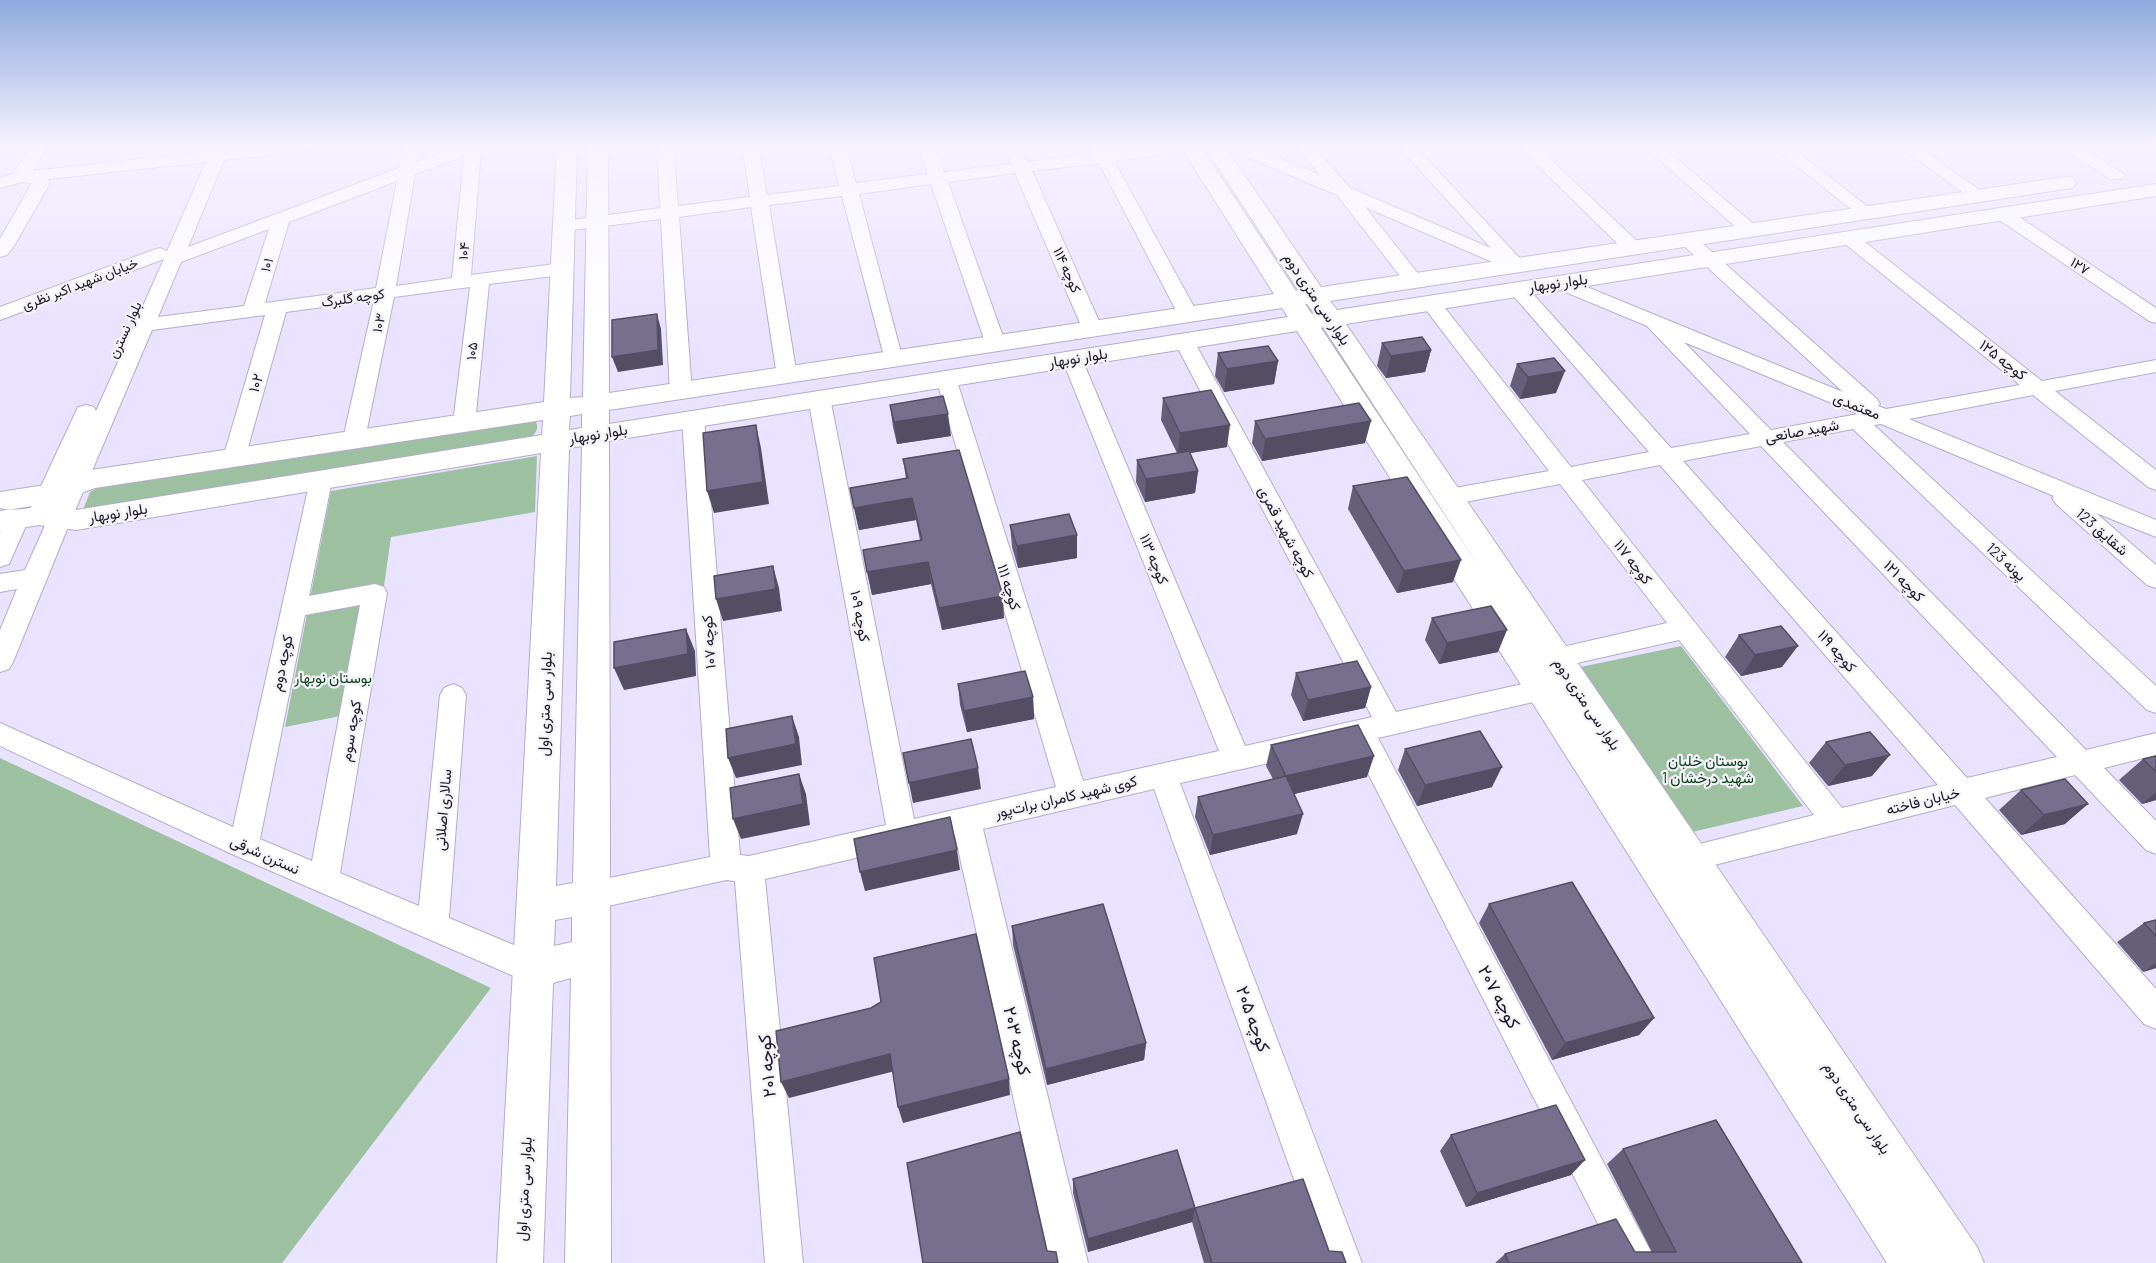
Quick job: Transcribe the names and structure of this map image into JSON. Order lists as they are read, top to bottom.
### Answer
{
  "streets": {
    "main road": ["بلوار نوبهار", "بلوار سی متری دوم", "بلوار سی متری اول"],
    "street": [
      "۱۰۴",
      "۱۰۱",
      "۱۲۷",
      "کوچه ۱۱۴",
      "خیابان شهید اکبر نظری",
      "کوچه گلبرگ",
      "۱۰۳",
      "بلوار نسترن",
      "۱۰۵",
      "کوچه ۱۲۵",
      "۱۰۲",
      "معتمدی",
      "شهید صانعی",
      "کوچه شهید قمری",
      "123 شقایق",
      "کوچه ۱۱۳",
      "کوچه ۱۱۷",
      "123 پونه",
      "کوچه ۱۲۱",
      "کوچه ۱۱۱",
      "کوچه ۱۰۹",
      "کوچه ۱۰۷",
      "کوچه ۱۱۹",
      "کوچه دوم",
      "کوچه سوم",
      "کوی شهید کامران برات‌پور",
      "خیابان فاخته",
      "سالاری اصلانی",
      "نسترن شرقی",
      "کوچه ۲۰۷",
      "کوچه ۲۰۵",
      "کوچه ۲۰۳",
      "کوچه ۲۰۱"
    ]
  },
  "crossings": [
    ["۱۰۴", "کوچه گلبرگ"],
    ["۱۰۴", "۱۰۵"],
    ["۱۰۱", "کوچه گلبرگ"],
    ["۱۲۷", "بلوار نوبهار"],
    ["کوچه ۱۱۴", "بلوار نوبهار"],
    ["بلوار نوبهار", "بلوار سی متری دوم"],
    ["بلوار نوبهار", "۱۰۳"],
    ["بلوار نوبهار", "بلوار نسترن"],
    ["بلوار نوبهار", "۱۰۵"],
    ["بلوار نوبهار", "کوچه ۱۲۵"],
    ["بلوار نوبهار", "۱۰۲"],
    ["بلوار نوبهار", "معتمدی"],
    ["بلوار نوبهار", "کوچه شهید قمری"],
    ["بلوار نوبهار", "کوچه ۱۱۳"],
    ["بلوار نوبهار", "کوچه ۱۱۷"],
    ["بلوار نوبهار", "کوچه ۱۱۱"],
    ["بلوار نوبهار", "کوچه ۱۰۹"],
    ["بلوار نوبهار", "کوچه ۱۰۷"],
    ["بلوار نوبهار", "کوچه ۱۱۹"],
    ["بلوار نوبهار", "کوچه دوم"],
    ["بلوار نوبهار", "بلوار سی متری اول"],
    ["خیابان شهید اکبر نظری", "بلوار نسترن"],
    ["کوچه گلبرگ", "۱۰۳"],
    ["کوچه گلبرگ", "بلوار نسترن"],
    ["کوچه گلبرگ", "۱۰۵"],
    ["کوچه گلبرگ", "۱۰۲"],
    ["کوچه گلبرگ", "بلوار سی متری اول"],
    ["بلوار سی متری دوم", "شهید صانعی"],
    ["بلوار سی متری دوم", "کوی شهید کامران برات‌پور"],
    ["بلوار سی متری دوم", "خیابان فاخته"],
    ["کوچه ۱۲۵", "شهید صانعی"],
    ["معتمدی", "شهید صانعی"],
    ["معتمدی", "123 شقایق"],
    ["معتمدی", "کوچه ۱۲۱"],
    ["شهید صانعی", "کوچه ۱۱۷"],
    ["شهید صانعی", "123 پونه"],
    ["شهید صانعی", "کوچه ۱۲۱"],
    ["شهید صانعی", "کوچه ۱۱۹"],
    ["کوچه شهید قمری", "کوی شهید کامران برات‌پور"],
    ["کوچه شهید قمری", "کوچه ۲۰۷"],
    ["کوچه ۱۱۳", "کوی شهید کامران برات‌پور"],
    ["کوچه ۱۱۷", "کوی شهید کامران برات‌پور"],
    ["کوچه ۱۱۷", "خیابان فاخته"],
    ["کوچه ۱۲۱", "خیابان فاخته"],
    ["کوچه ۱۱۱", "کوی شهید کامران برات‌پور"],
    ["کوچه ۱۰۹", "کوی شهید کامران برات‌پور"],
    ["کوچه ۱۰۷", "کوی شهید کامران برات‌پور"],
    ["کوچه ۱۰۷", "کوچه ۲۰۱"],
    ["کوچه ۱۱۹", "خیابان فاخته"],
    ["کوچه دوم", "کوچه سوم"],
    ["کوچه دوم", "نسترن شرقی"],
    ["بلوار سی متری اول", "نسترن شرقی"],
    ["کوچه سوم", "نسترن شرقی"],
    ["کوی شهید کامران برات‌پور", "کوچه ۲۰۷"],
    ["کوی شهید کامران برات‌پور", "کوچه ۲۰۵"],
    ["کوی شهید کامران برات‌پور", "کوچه ۲۰۳"],
    ["کوی شهید کامران برات‌پور", "کوچه ۲۰۱"],
    ["سالاری اصلانی", "نسترن شرقی"]
  ],
  "parks": ["بوستان نوبهار", "بوستان خلبان شهید درخشان 1"]
}
